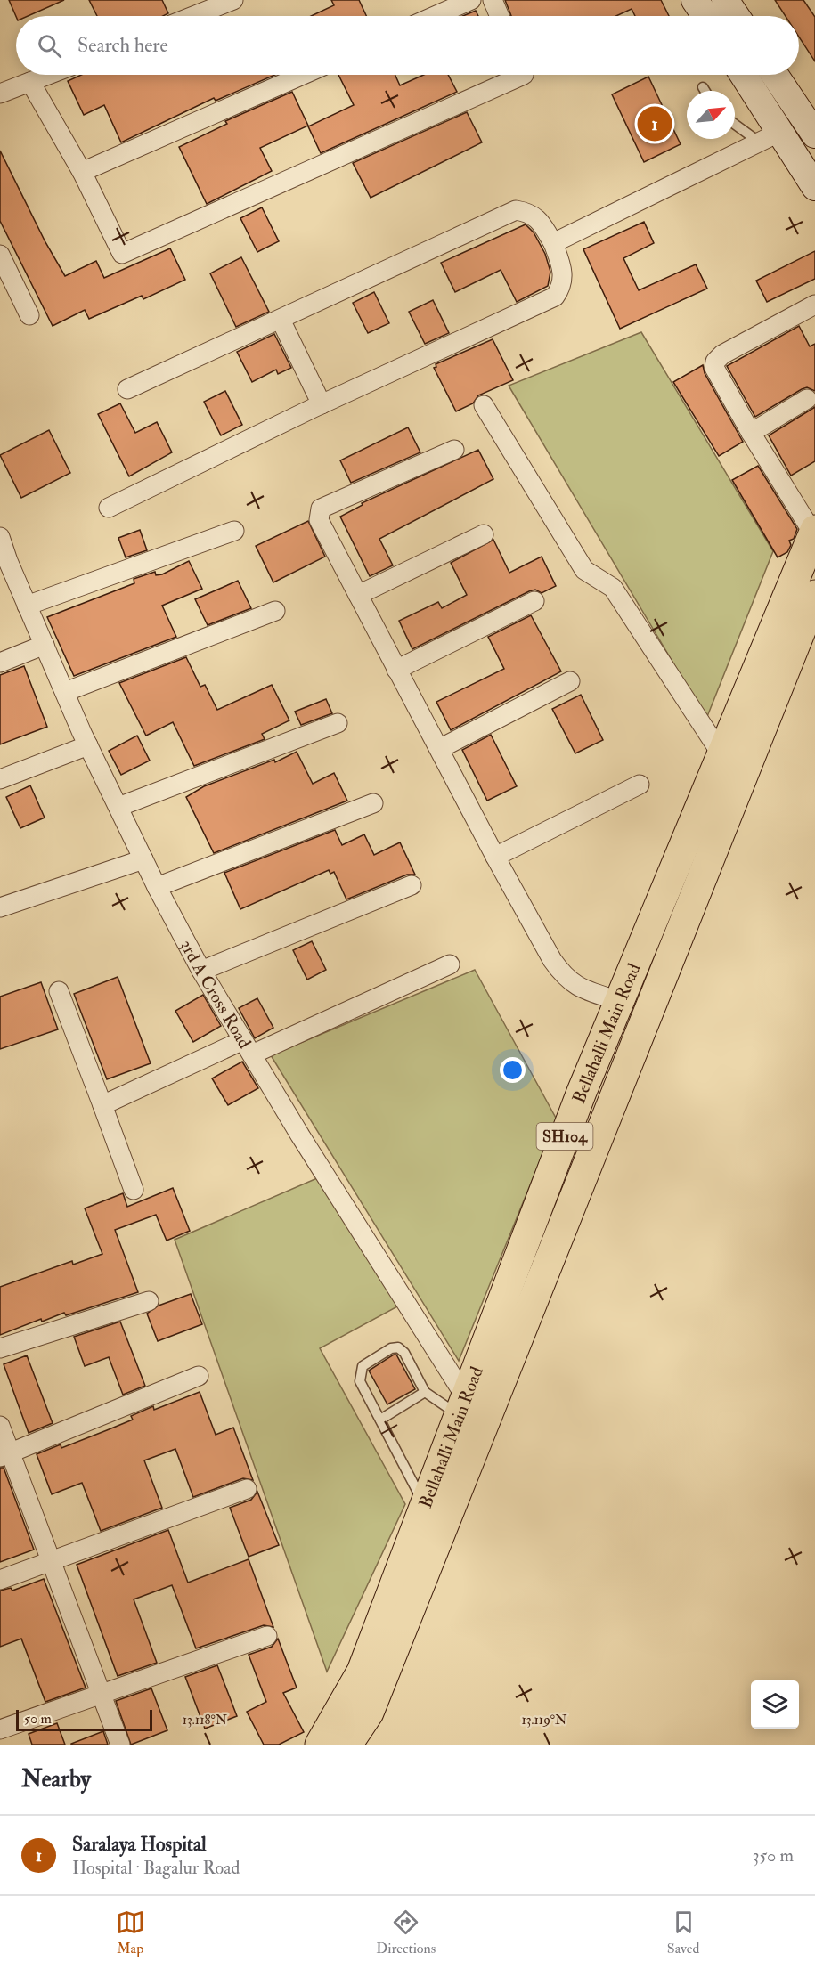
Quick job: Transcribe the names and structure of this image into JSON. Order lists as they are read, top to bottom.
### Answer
{
  "streets": {
    "main road": ["Bellahalli Main Road", "SH104"],
    "street": ["3rd A Cross Road"]
  },
  "crossings": [
    ["3rd A Cross Road", "Bellahalli Main Road"]
  ],
  "scale_bar": "50 m",
  "north": "top right",
  "page": {
    "search": "Search here",
    "pins": "1",
    "scale": "50 m",
    "heading": "Nearby",
    "list": [
      {
        "mark": "1",
        "name": "Saralaya Hospital",
        "note": "Hospital · Bagalur Road",
        "value": "350 m"
      }
    ],
    "nav": ["Map", "Directions", "Saved"]
  },
  "coordinates": ["13.118°N", "13.119°N"]
}
